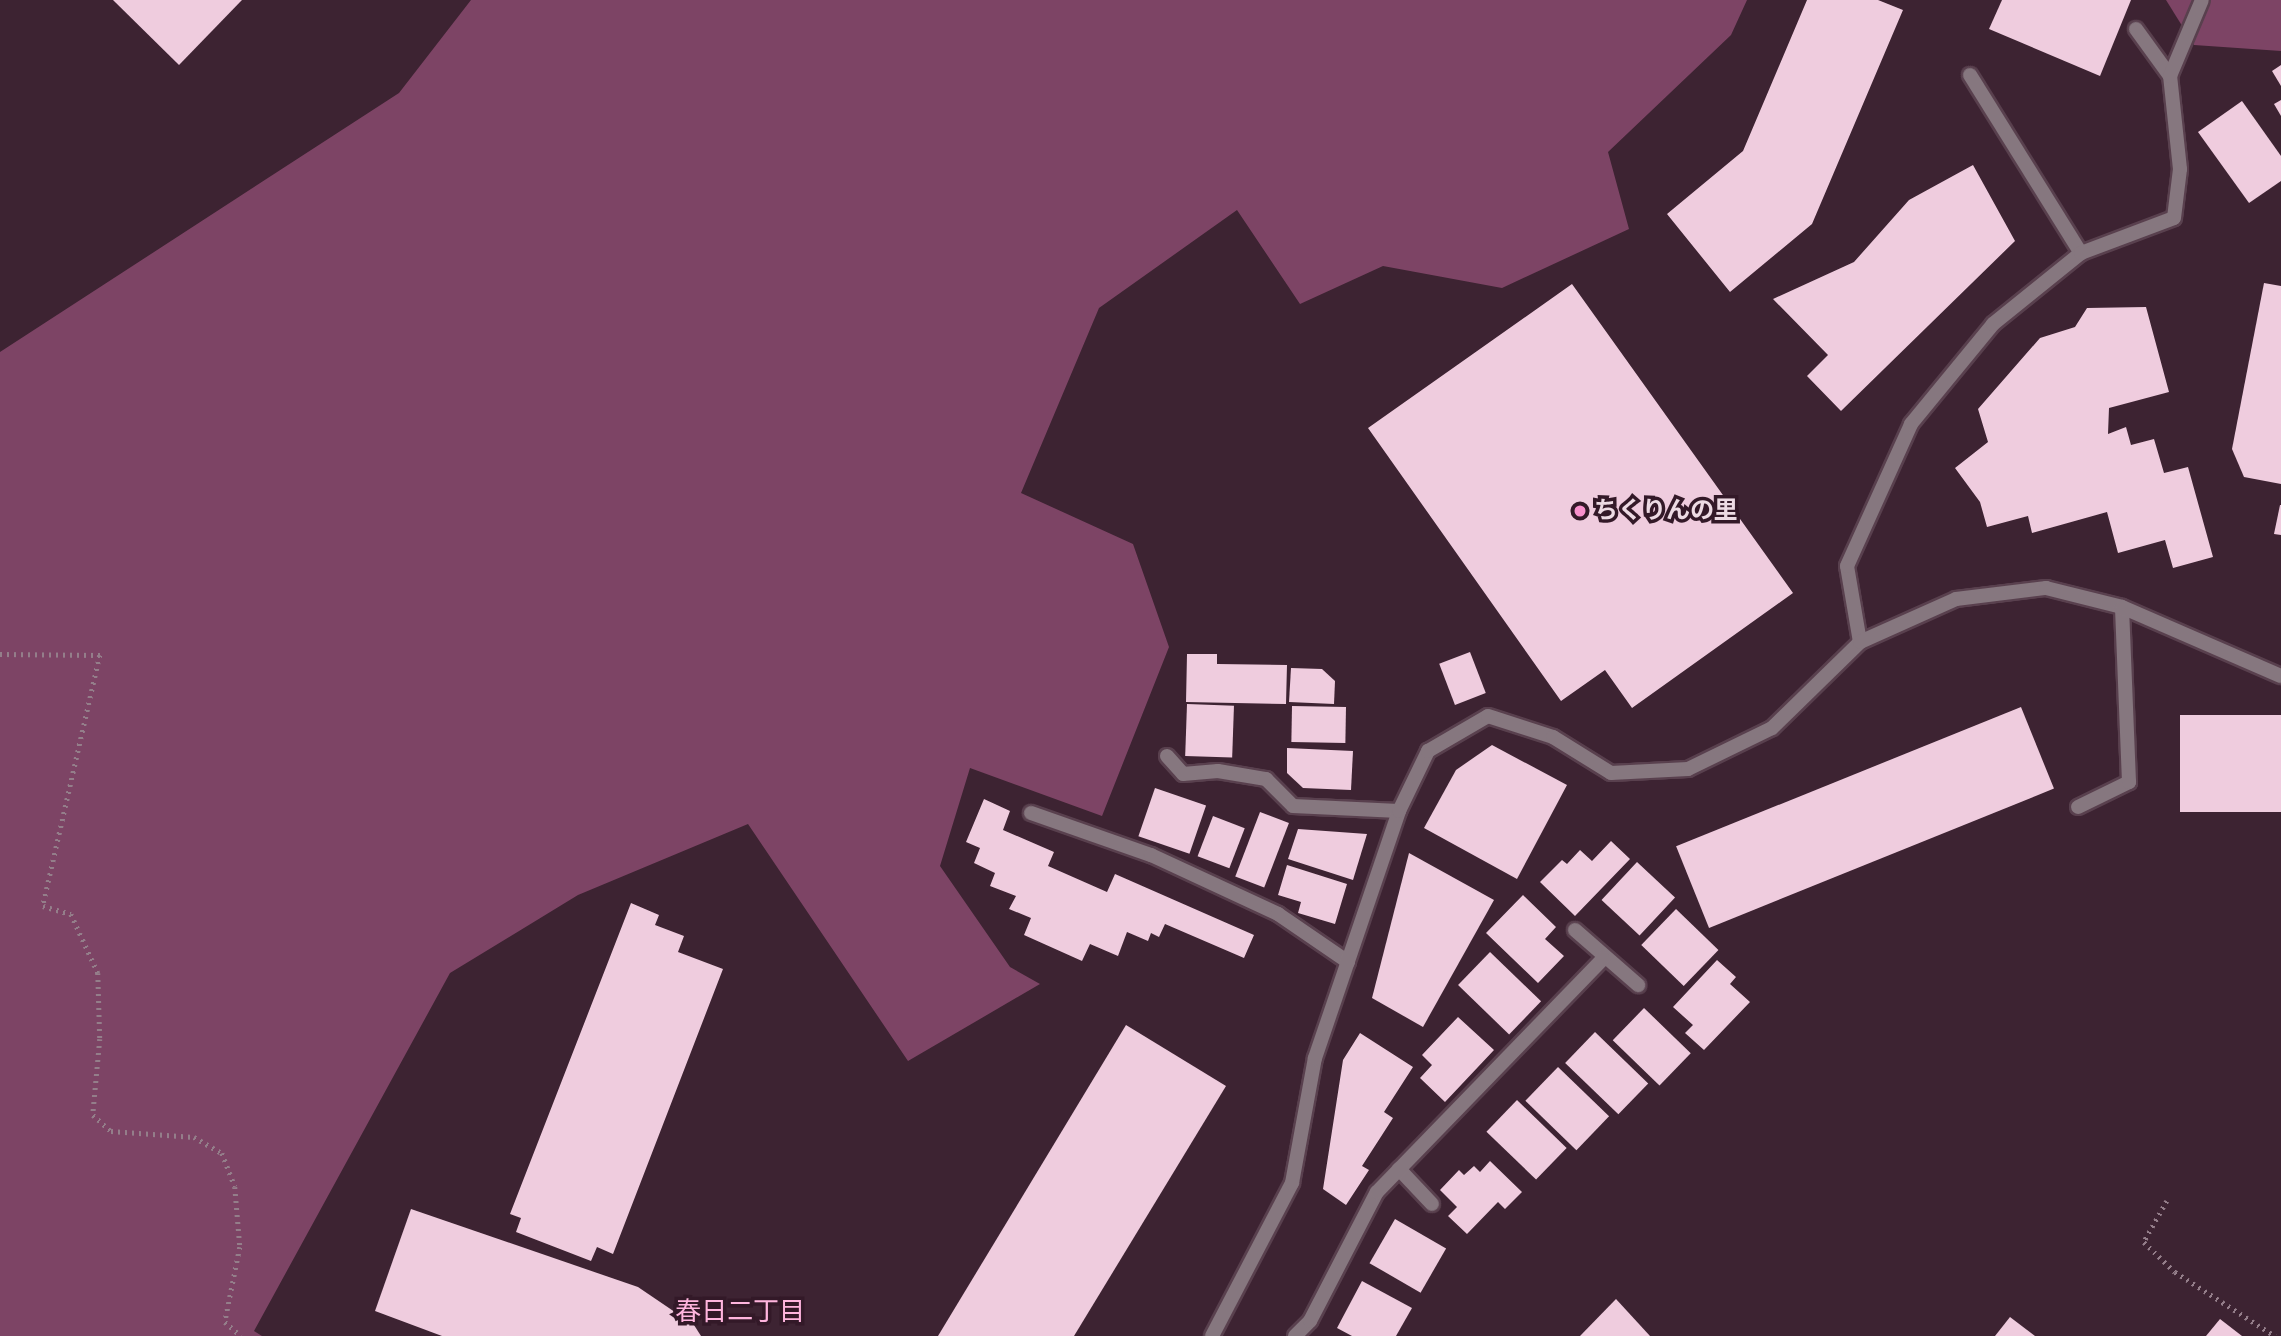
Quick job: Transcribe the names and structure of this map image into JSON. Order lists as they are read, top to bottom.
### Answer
{
  "districts": ["春日二丁目"],
  "places": ["ちくりんの里"]
}
